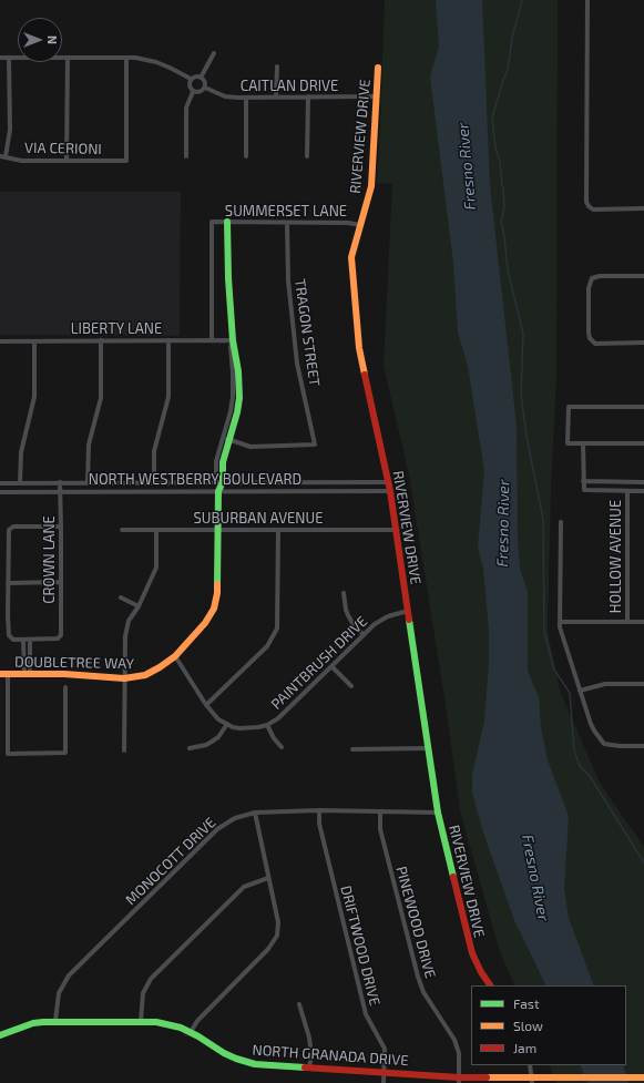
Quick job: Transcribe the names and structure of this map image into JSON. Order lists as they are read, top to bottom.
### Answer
{
  "streets": {
    "street": [
      "CAITLAN DRIVE",
      "RIVERVIEW DRIVE",
      "VIA CERIONI",
      "SUMMERSET LANE",
      "LIBERTY LANE",
      "TRAGON STREET",
      "NORTH WESTBERRY BOULEVARD",
      "SUBURBAN AVENUE",
      "HOLLOW AVENUE",
      "CROWN LANE",
      "DOUBLETREE WAY",
      "PAINTBRUSH DRIVE",
      "MONOCOTT DRIVE",
      "PINEWOOD DRIVE",
      "DRIFTWOOD DRIVE",
      "NORTH GRANADA DRIVE"
    ]
  },
  "crossings": [
    ["CAITLAN DRIVE", "RIVERVIEW DRIVE"],
    ["RIVERVIEW DRIVE", "SUMMERSET LANE"],
    ["RIVERVIEW DRIVE", "NORTH WESTBERRY BOULEVARD"],
    ["RIVERVIEW DRIVE", "SUBURBAN AVENUE"],
    ["RIVERVIEW DRIVE", "PAINTBRUSH DRIVE"],
    ["RIVERVIEW DRIVE", "MONOCOTT DRIVE"],
    ["SUMMERSET LANE", "LIBERTY LANE"],
    ["SUMMERSET LANE", "TRAGON STREET"],
    ["SUMMERSET LANE", "DOUBLETREE WAY"],
    ["LIBERTY LANE", "DOUBLETREE WAY"],
    ["TRAGON STREET", "DOUBLETREE WAY"],
    ["NORTH WESTBERRY BOULEVARD", "CROWN LANE"],
    ["NORTH WESTBERRY BOULEVARD", "DOUBLETREE WAY"],
    ["SUBURBAN AVENUE", "DOUBLETREE WAY"],
    ["DOUBLETREE WAY", "PAINTBRUSH DRIVE"],
    ["MONOCOTT DRIVE", "PINEWOOD DRIVE"],
    ["MONOCOTT DRIVE", "DRIFTWOOD DRIVE"],
    ["MONOCOTT DRIVE", "NORTH GRANADA DRIVE"],
    ["PINEWOOD DRIVE", "NORTH GRANADA DRIVE"],
    ["DRIFTWOOD DRIVE", "NORTH GRANADA DRIVE"]
  ],
  "water": ["Fresno River"],
  "legend": ["Fast", "Slow", "Jam"],
  "north": "right"
}
